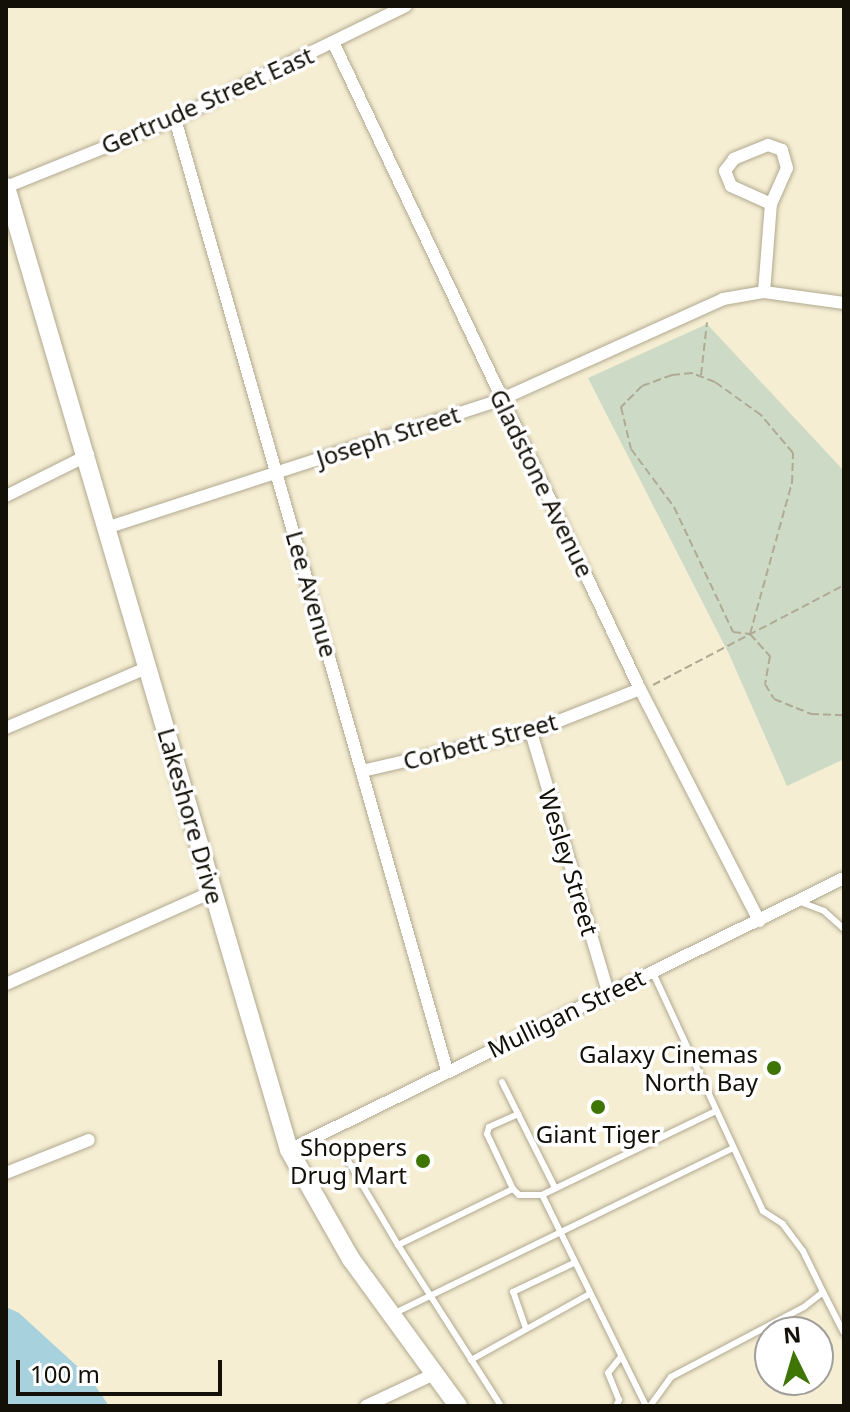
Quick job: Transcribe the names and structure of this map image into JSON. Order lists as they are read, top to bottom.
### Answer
{
  "streets": {
    "main road": ["Lakeshore Drive"],
    "street": [
      "Gertrude Street East",
      "Joseph Street",
      "Gladstone Avenue",
      "Lee Avenue",
      "Corbett Street",
      "Wesley Street",
      "Mulligan Street"
    ]
  },
  "crossings": [
    ["Gertrude Street East", "Gladstone Avenue"],
    ["Gertrude Street East", "Lee Avenue"],
    ["Gertrude Street East", "Lakeshore Drive"],
    ["Joseph Street", "Gladstone Avenue"],
    ["Joseph Street", "Lee Avenue"],
    ["Joseph Street", "Lakeshore Drive"],
    ["Gladstone Avenue", "Corbett Street"],
    ["Gladstone Avenue", "Mulligan Street"],
    ["Lee Avenue", "Corbett Street"],
    ["Lee Avenue", "Mulligan Street"],
    ["Corbett Street", "Wesley Street"],
    ["Lakeshore Drive", "Mulligan Street"],
    ["Wesley Street", "Mulligan Street"]
  ],
  "places": ["Galaxy Cinemas North Bay", "Giant Tiger", "Shoppers Drug Mart"],
  "scale_bar": "100 m",
  "north": "top"
}
